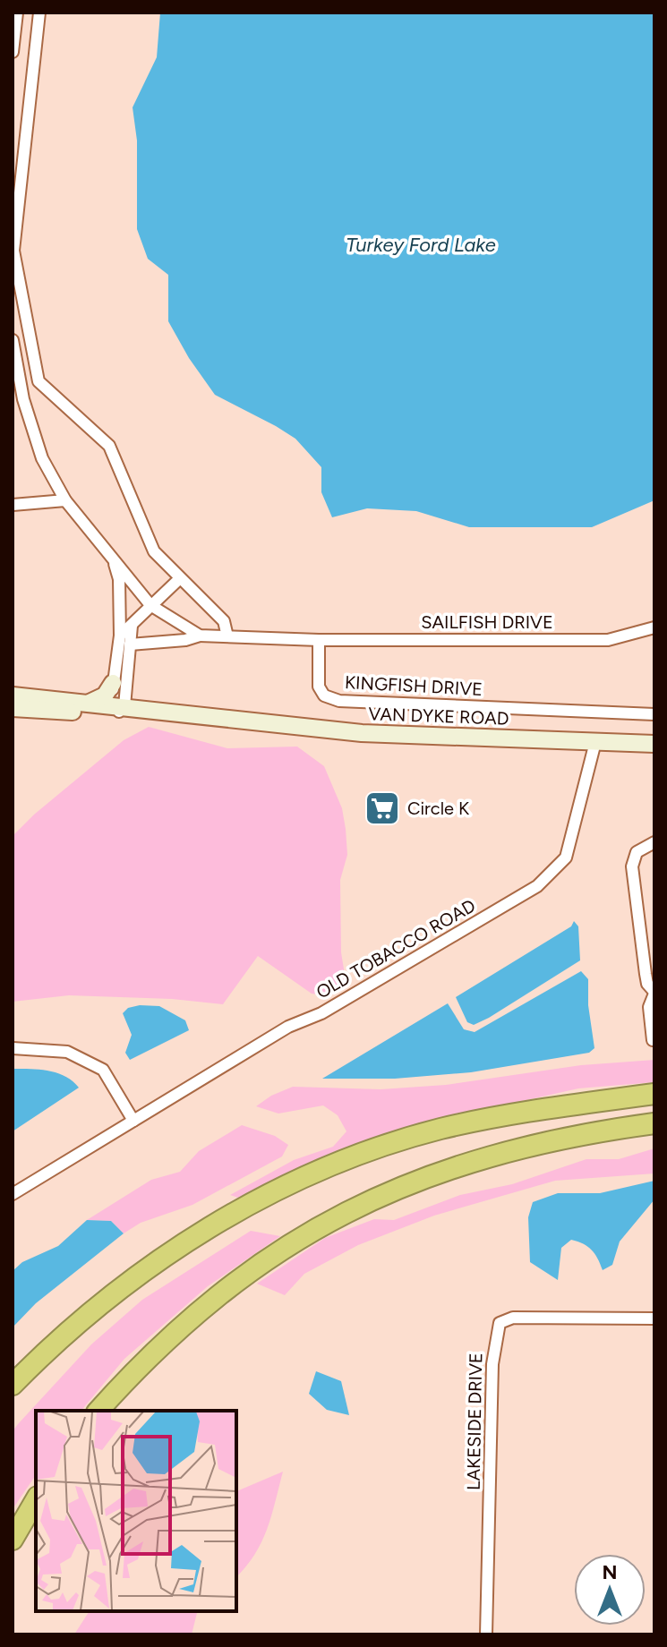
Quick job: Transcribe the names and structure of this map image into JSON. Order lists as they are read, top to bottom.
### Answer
{
  "streets": {
    "main road": ["VAN DYKE ROAD"],
    "street": [
      "SAILFISH DRIVE",
      "KINGFISH DRIVE",
      "OLD TOBACCO ROAD",
      "LAKESIDE DRIVE"
    ]
  },
  "crossings": [
    ["SAILFISH DRIVE", "KINGFISH DRIVE"],
    ["VAN DYKE ROAD", "OLD TOBACCO ROAD"]
  ],
  "water": ["Turkey Ford Lake"],
  "places": {
    "supermarket": ["Circle K"]
  },
  "north": "top"
}
